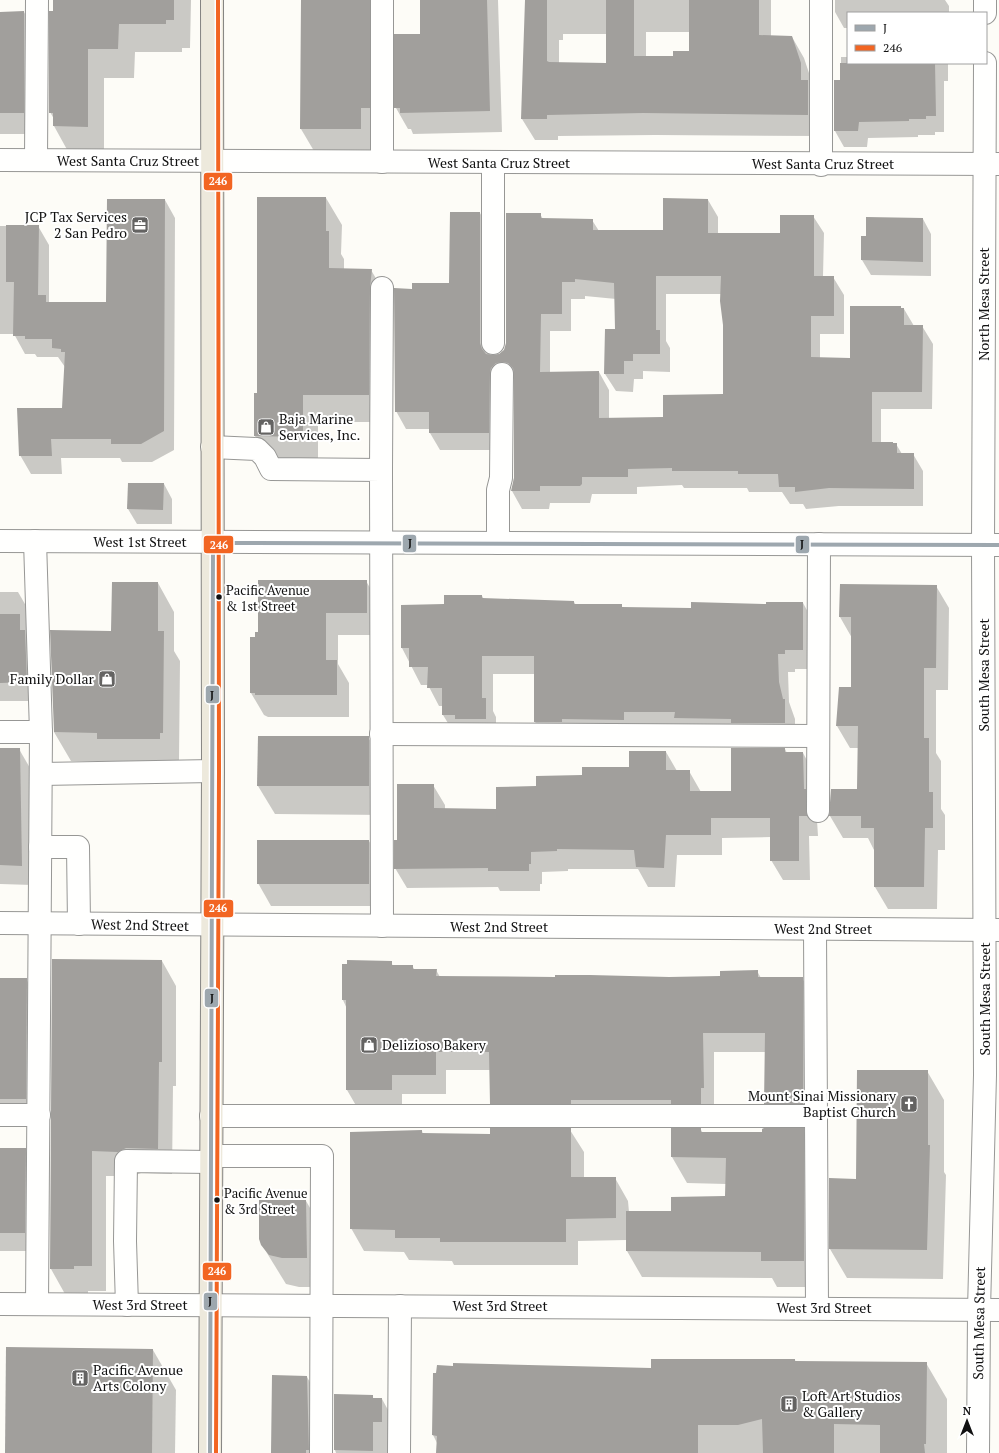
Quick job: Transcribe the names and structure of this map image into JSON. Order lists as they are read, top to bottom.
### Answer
{
  "streets": {
    "street": [
      "West Santa Cruz Street",
      "North Mesa Street",
      "West 1st Street",
      "South Mesa Street",
      "West 2nd Street",
      "West 3rd Street"
    ]
  },
  "crossings": [
    ["West Santa Cruz Street", "North Mesa Street"],
    ["North Mesa Street", "West 1st Street"],
    ["North Mesa Street", "South Mesa Street"],
    ["West 1st Street", "South Mesa Street"],
    ["South Mesa Street", "West 2nd Street"],
    ["South Mesa Street", "West 3rd Street"]
  ],
  "places": {
    "office": ["JCP Tax Services 2 San Pedro"],
    "shop": ["Baja Marine Services, Inc.", "Family Dollar", "Delizioso Bakery"],
    "other": ["Pacific Avenue & 1st Street", "Pacific Avenue & 3rd Street"],
    "church": ["Mount Sinai Missionary Baptist Church"],
    "building": ["Pacific Avenue Arts Colony", "Loft Art Studios & Gallery"]
  },
  "lines": ["transit line 246", "transit line J"],
  "legend": ["J", "246"],
  "north": "top"
}
